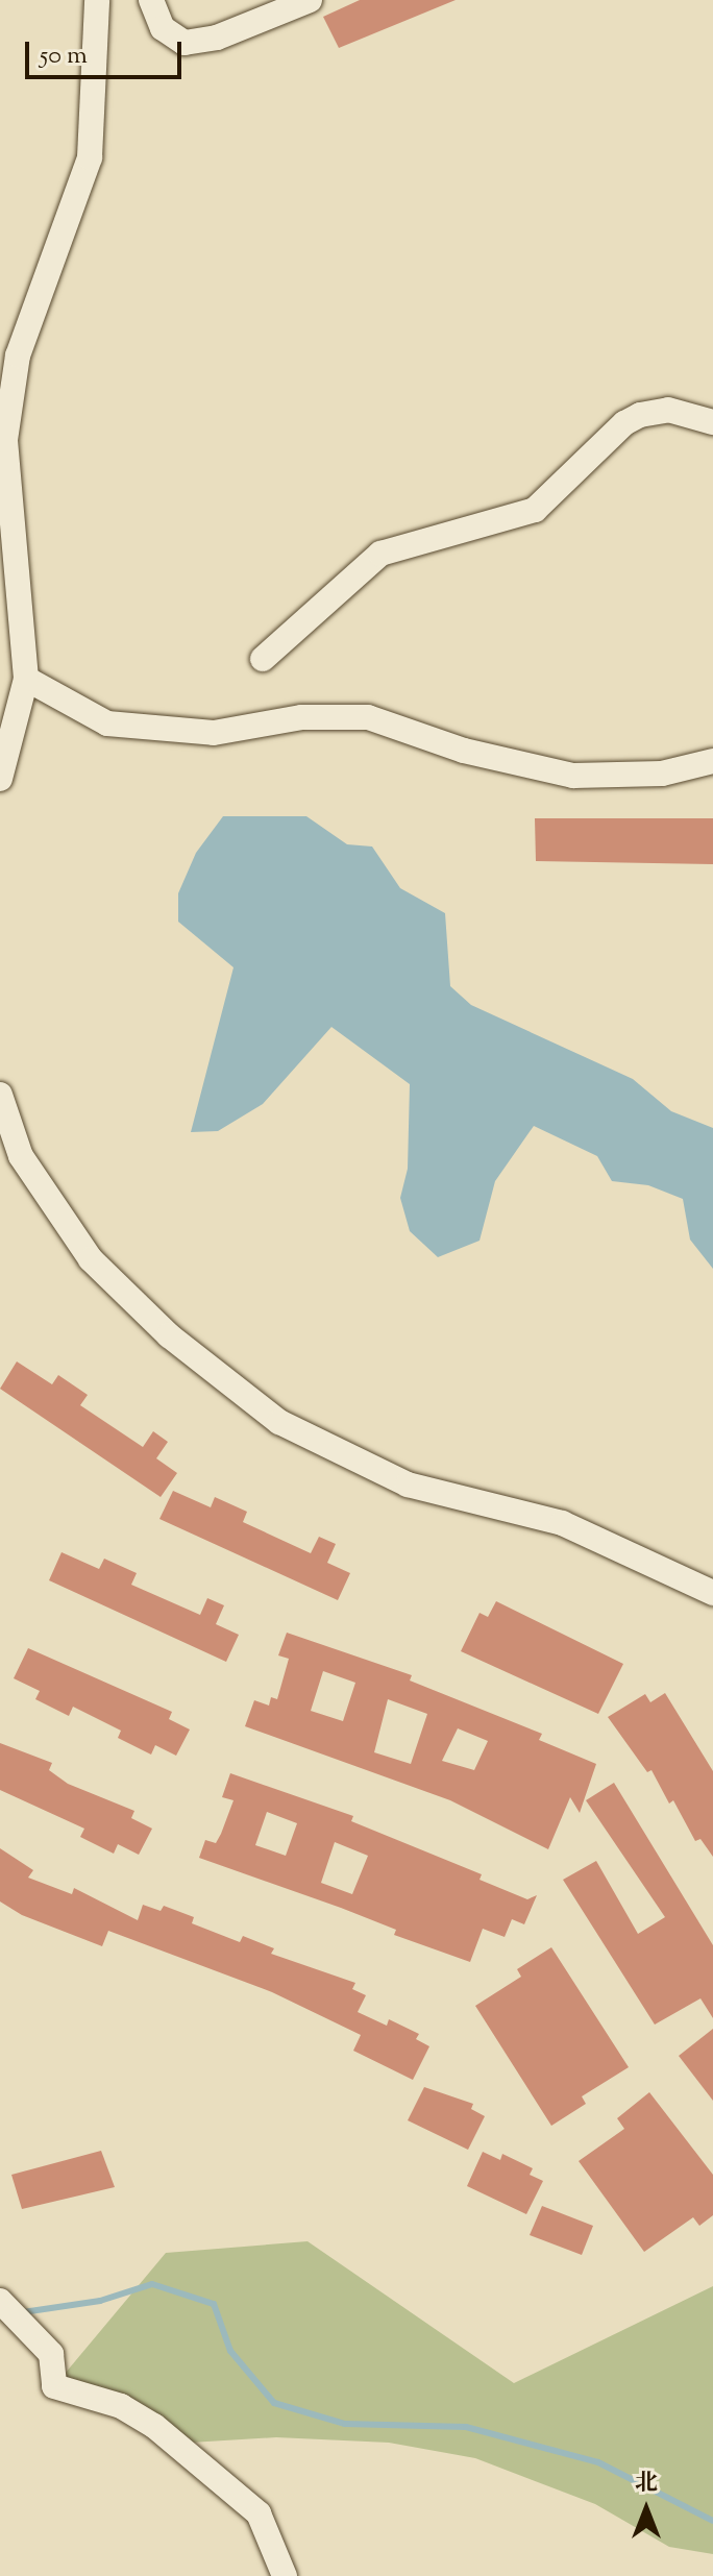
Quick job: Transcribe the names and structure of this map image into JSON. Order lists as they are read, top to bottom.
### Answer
{
  "scale_bar": "50 m",
  "north": "top"
}
